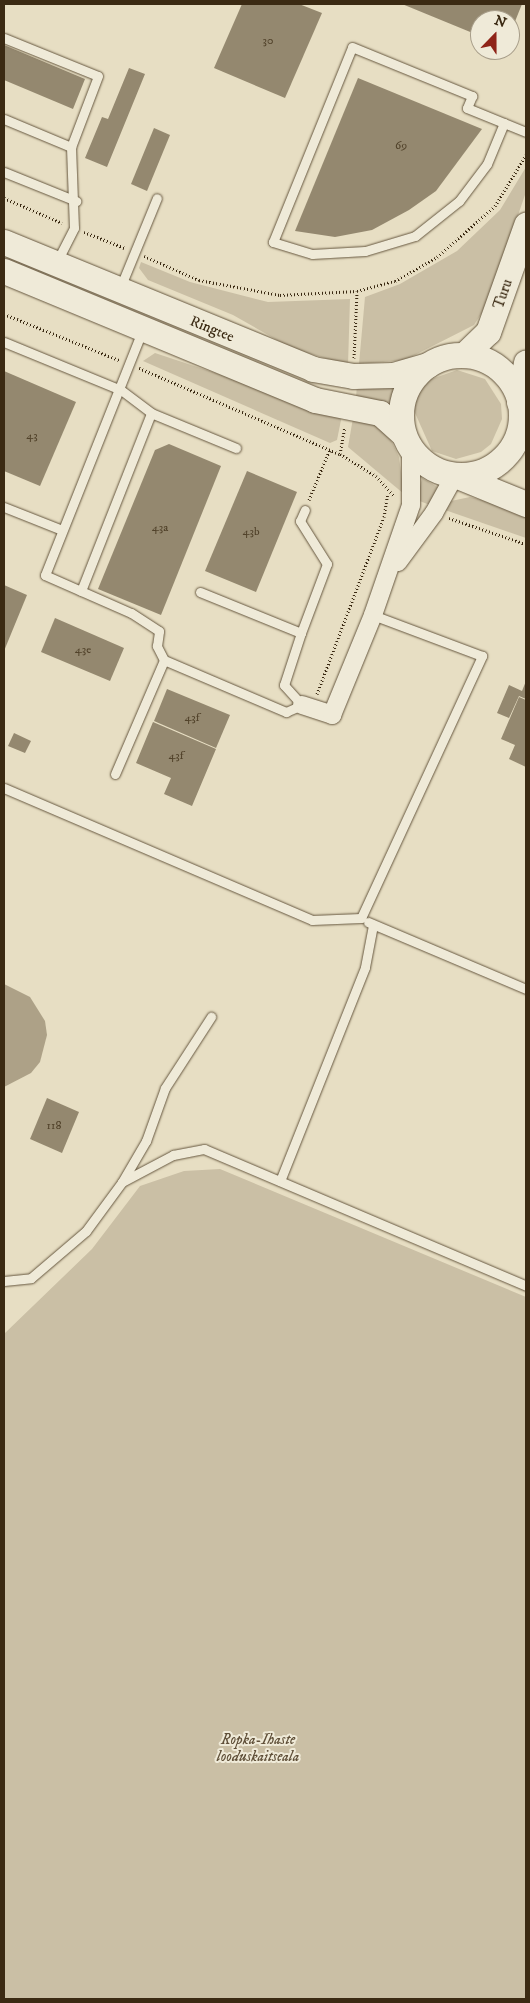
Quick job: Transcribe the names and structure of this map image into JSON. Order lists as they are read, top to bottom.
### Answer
{
  "streets": {
    "main road": ["Turu", "Ringtee"]
  },
  "crossings": [
    ["Turu", "Ringtee"]
  ],
  "parks": ["Ropka-Ihaste looduskaitseala"],
  "house_numbers": [
    "30",
    "69",
    "43",
    "43a",
    "43b",
    "43e",
    "43f",
    "43f",
    "118"
  ],
  "north": "top"
}
